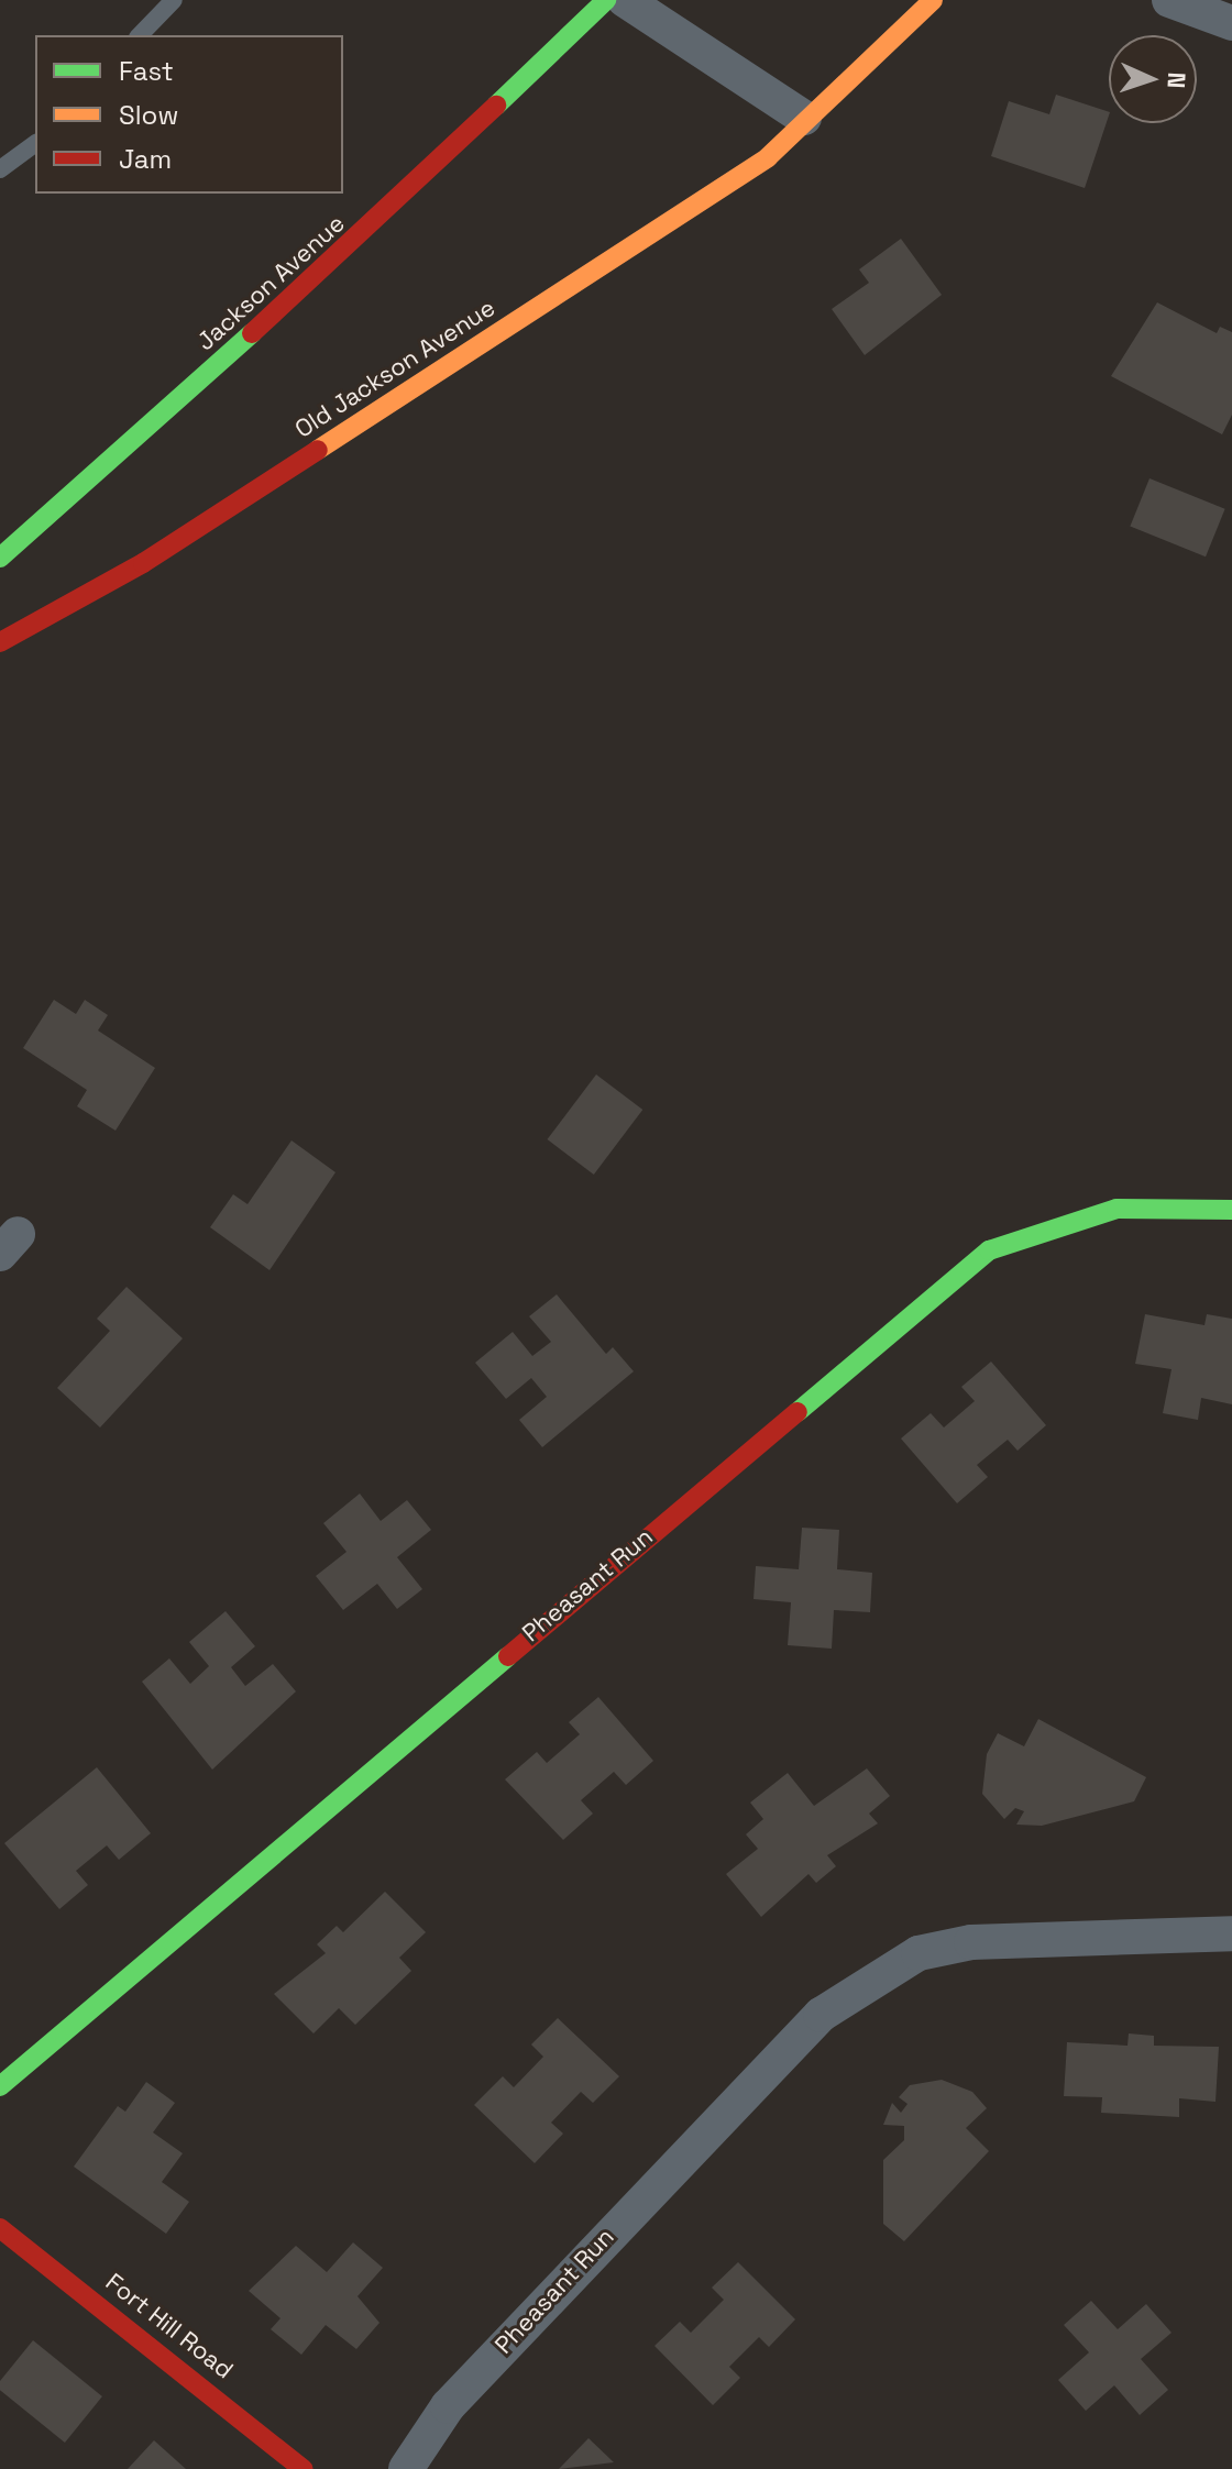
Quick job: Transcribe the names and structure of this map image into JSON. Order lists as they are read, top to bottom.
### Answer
{
  "streets": {
    "street": [
      "Jackson Avenue",
      "Old Jackson Avenue",
      "Pheasant Run",
      "Fort Hill Road"
    ]
  },
  "legend": ["Fast", "Slow", "Jam"],
  "north": "right"
}
